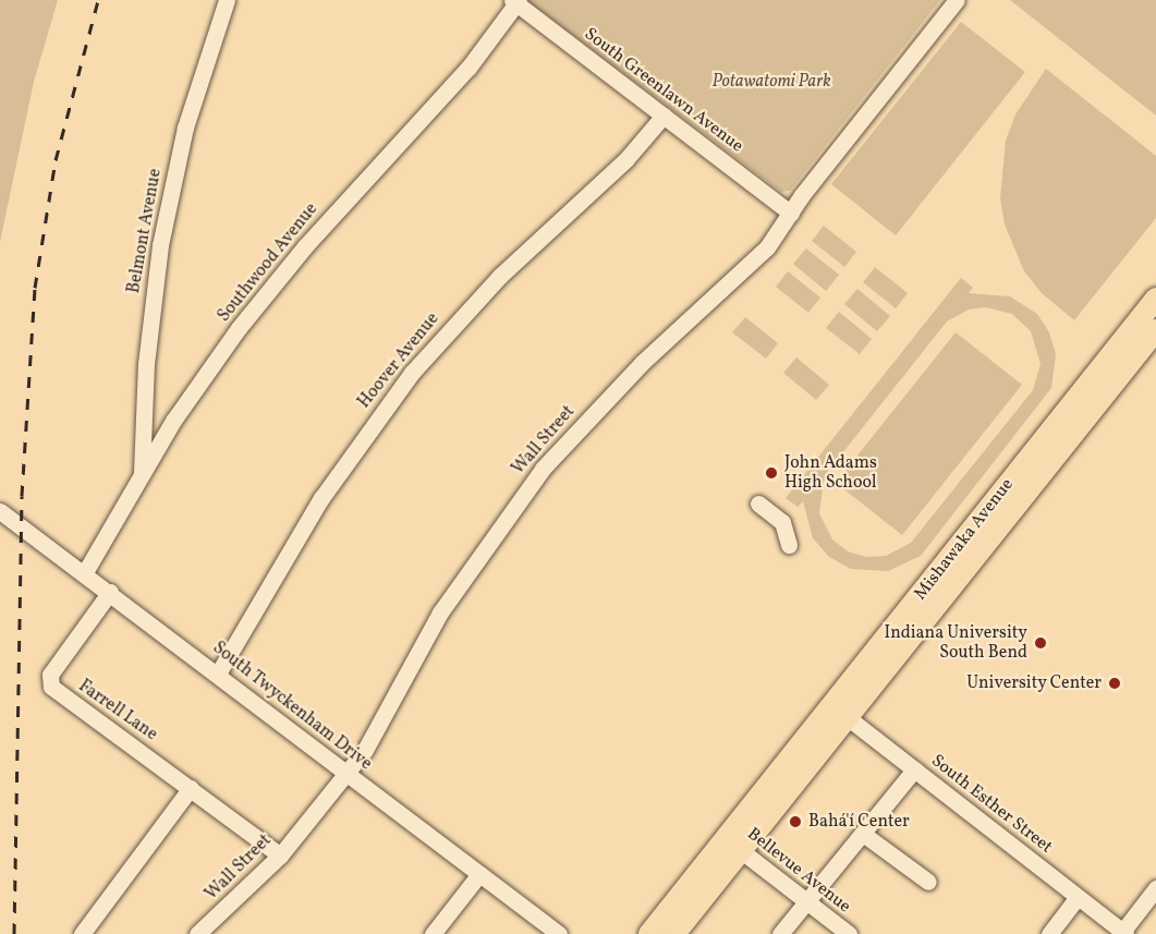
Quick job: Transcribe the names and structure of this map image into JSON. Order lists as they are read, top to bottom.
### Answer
{
  "streets": {
    "main road": ["Mishawaka Avenue"],
    "street": [
      "South Greenlawn Avenue",
      "Belmont Avenue",
      "Southwood Avenue",
      "Hoover Avenue",
      "Wall Street",
      "South Twyckenham Drive",
      "Farrell Lane",
      "South Esther Street",
      "Bellevue Avenue"
    ]
  },
  "crossings": [
    ["South Greenlawn Avenue", "Southwood Avenue"],
    ["South Greenlawn Avenue", "Hoover Avenue"],
    ["South Greenlawn Avenue", "Wall Street"],
    ["Belmont Avenue", "Southwood Avenue"],
    ["Southwood Avenue", "South Twyckenham Drive"],
    ["Hoover Avenue", "South Twyckenham Drive"],
    ["Wall Street", "South Twyckenham Drive"],
    ["Wall Street", "Farrell Lane"],
    ["Mishawaka Avenue", "South Esther Street"],
    ["Mishawaka Avenue", "Bellevue Avenue"],
    ["South Twyckenham Drive", "Farrell Lane"]
  ],
  "parks": ["Potawatomi Park"],
  "places": [
    "John Adams High School",
    "Indiana University South Bend",
    "University Center",
    "Bahá'í Center"
  ]
}
